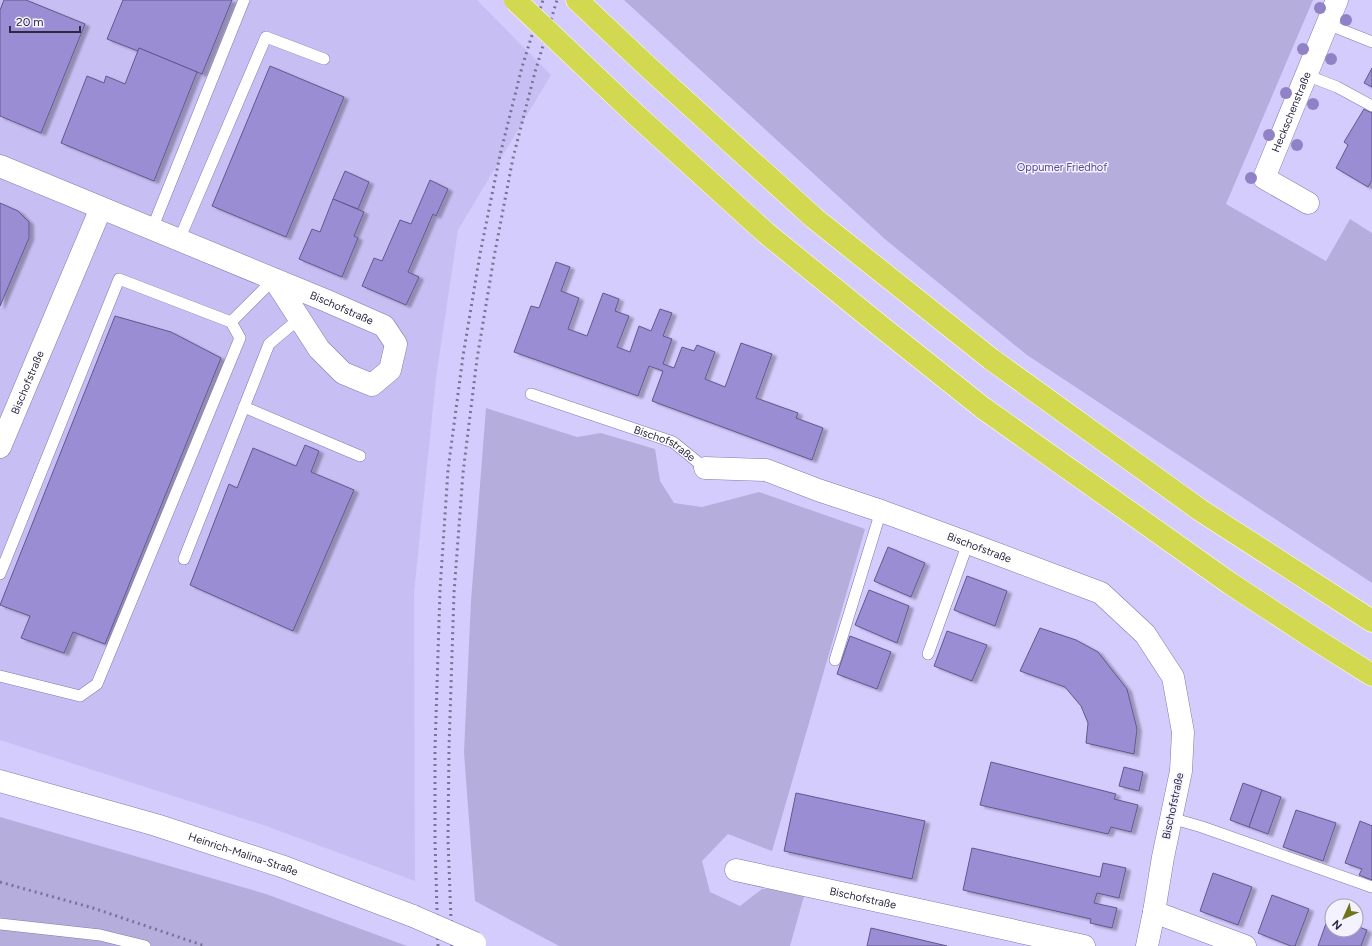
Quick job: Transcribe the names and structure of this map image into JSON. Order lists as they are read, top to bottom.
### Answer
{
  "streets": {
    "street": ["Heckschenstraße", "Bischofstraße", "Heinrich-Malina-Straße"]
  },
  "parks": ["Oppumer Friedhof"],
  "scale_bar": "20 m",
  "north": "bottom left"
}
